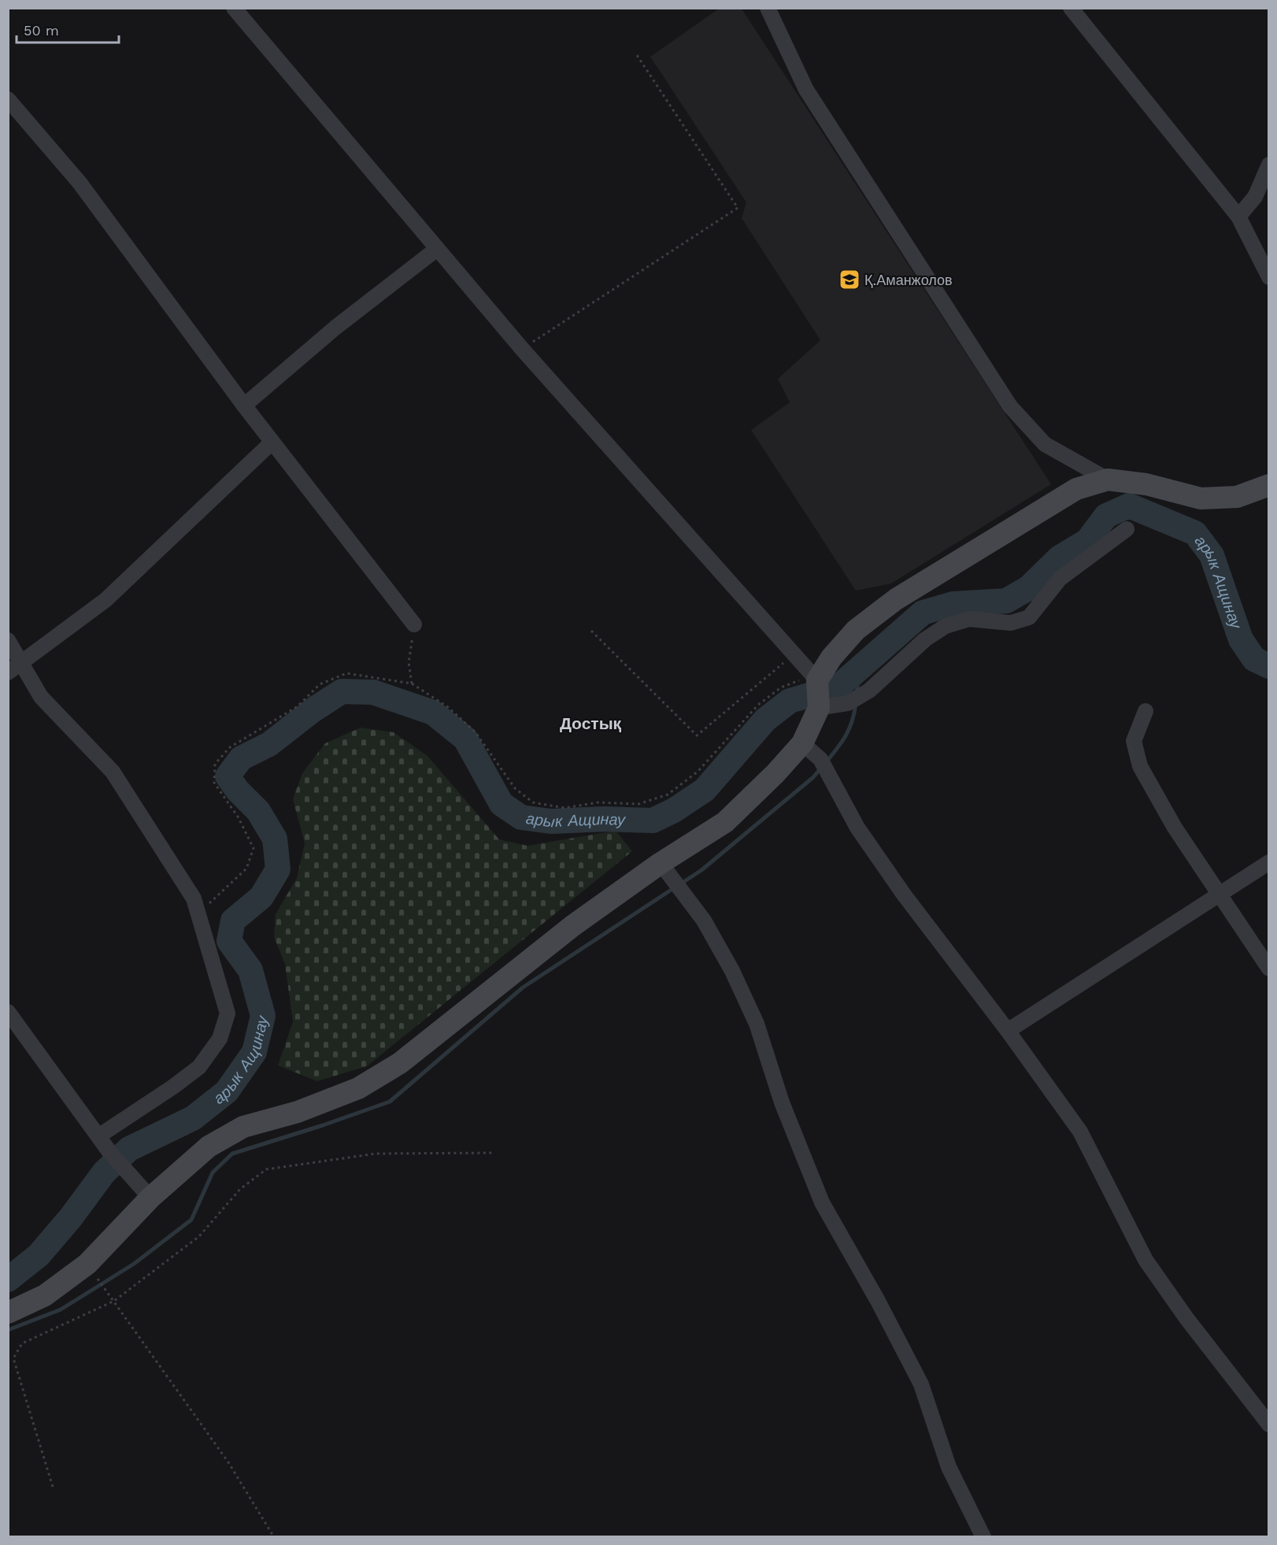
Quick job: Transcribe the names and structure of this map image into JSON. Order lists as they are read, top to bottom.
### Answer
{
  "districts": ["Достық"],
  "water": ["арык Ащинау"],
  "places": {
    "school or university": ["Қ.Аманжолов"]
  },
  "scale_bar": "50 m"
}
